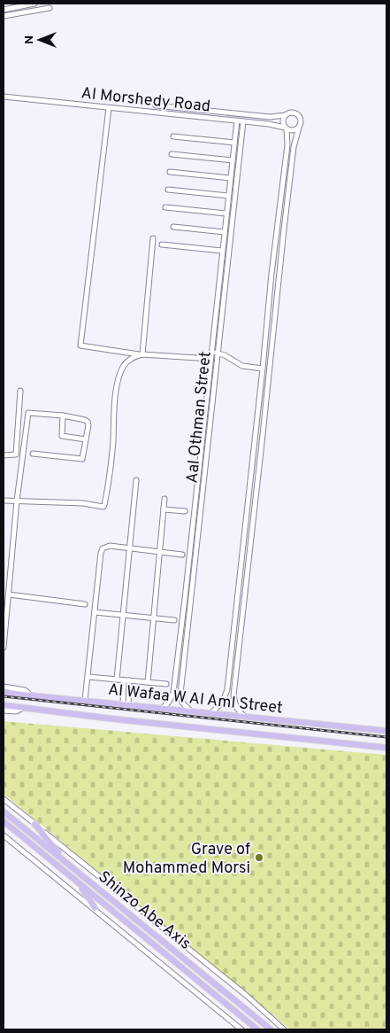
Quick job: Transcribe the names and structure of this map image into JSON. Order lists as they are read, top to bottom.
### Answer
{
  "streets": {
    "main road": ["Al Wafaa W Al Aml Street", "Shinzo Abe Axis"],
    "street": ["Al Morshedy Road", "Aal Othman Street"]
  },
  "crossings": [
    ["Al Morshedy Road", "Aal Othman Street"]
  ],
  "places": ["Grave of Mohammed Morsi"],
  "north": "left"
}
